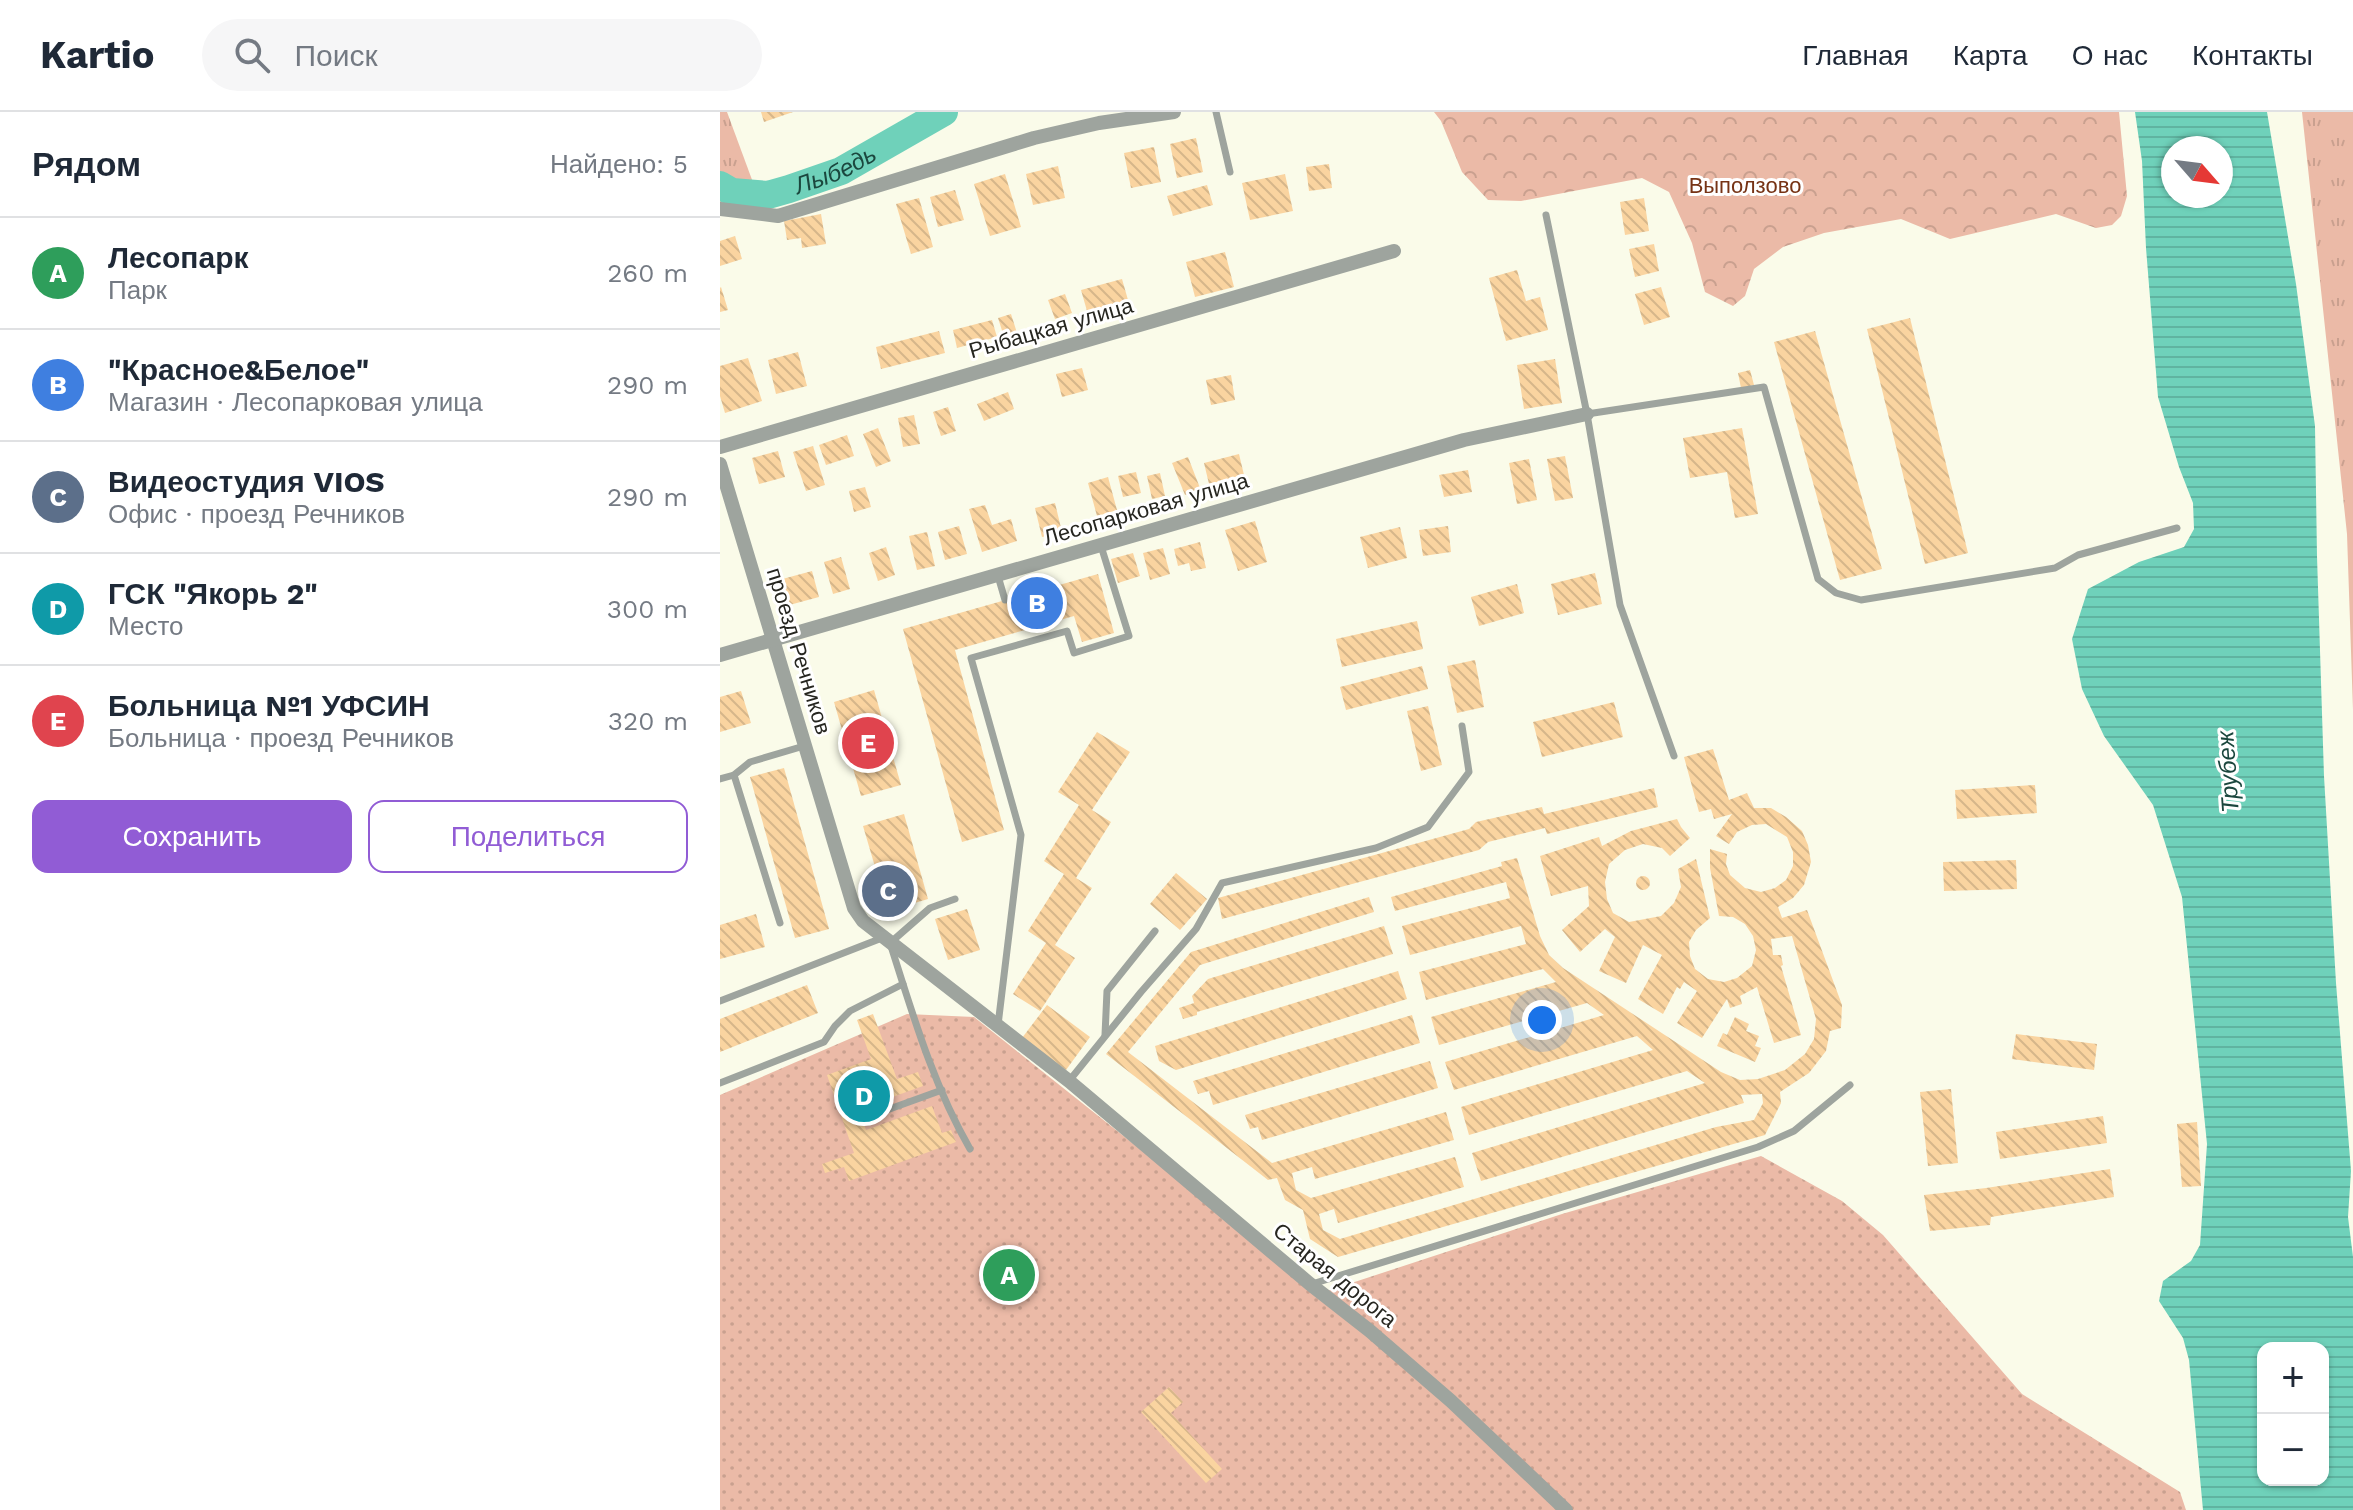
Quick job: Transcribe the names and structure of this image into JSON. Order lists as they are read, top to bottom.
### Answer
{
  "streets": {
    "street": [
      "Рыбацкая улица",
      "Лесопарковая улица",
      "проезд Речников",
      "Старая дорога"
    ]
  },
  "crossings": [
    ["Лесопарковая улица", "проезд Речников"],
    ["проезд Речников", "Старая дорога"]
  ],
  "water": ["Лыбедь", "Трубеж"],
  "parks": ["Выползово"],
  "north": "bottom right",
  "page": {
    "header": "Kartio",
    "search": "Поиск",
    "nav": [
      "Главная",
      "Карта",
      "О нас",
      "Контакты"
    ],
    "heading": ["Рядом", "Найдено: 5"],
    "list": [
      {
        "mark": "A",
        "name": "Лесопарк",
        "note": "Парк",
        "value": "260 m"
      },
      {
        "mark": "B",
        "name": "\"Красное&Белое\"",
        "note": "Магазин · Лесопарковая улица",
        "value": "290 m"
      },
      {
        "mark": "C",
        "name": "Видеостудия VIOS",
        "note": "Офис · проезд Речников",
        "value": "290 m"
      },
      {
        "mark": "D",
        "name": "ГСК \"Якорь 2\"",
        "note": "Место",
        "value": "300 m"
      },
      {
        "mark": "E",
        "name": "Больница №1 УФСИН",
        "note": "Больница · проезд Речников",
        "value": "320 m"
      }
    ],
    "pins": [
      "B",
      "E",
      "C",
      "D",
      "A"
    ],
    "buttons": ["Сохранить", "Поделиться"],
    "map_buttons": ["+", "−"]
  }
}
